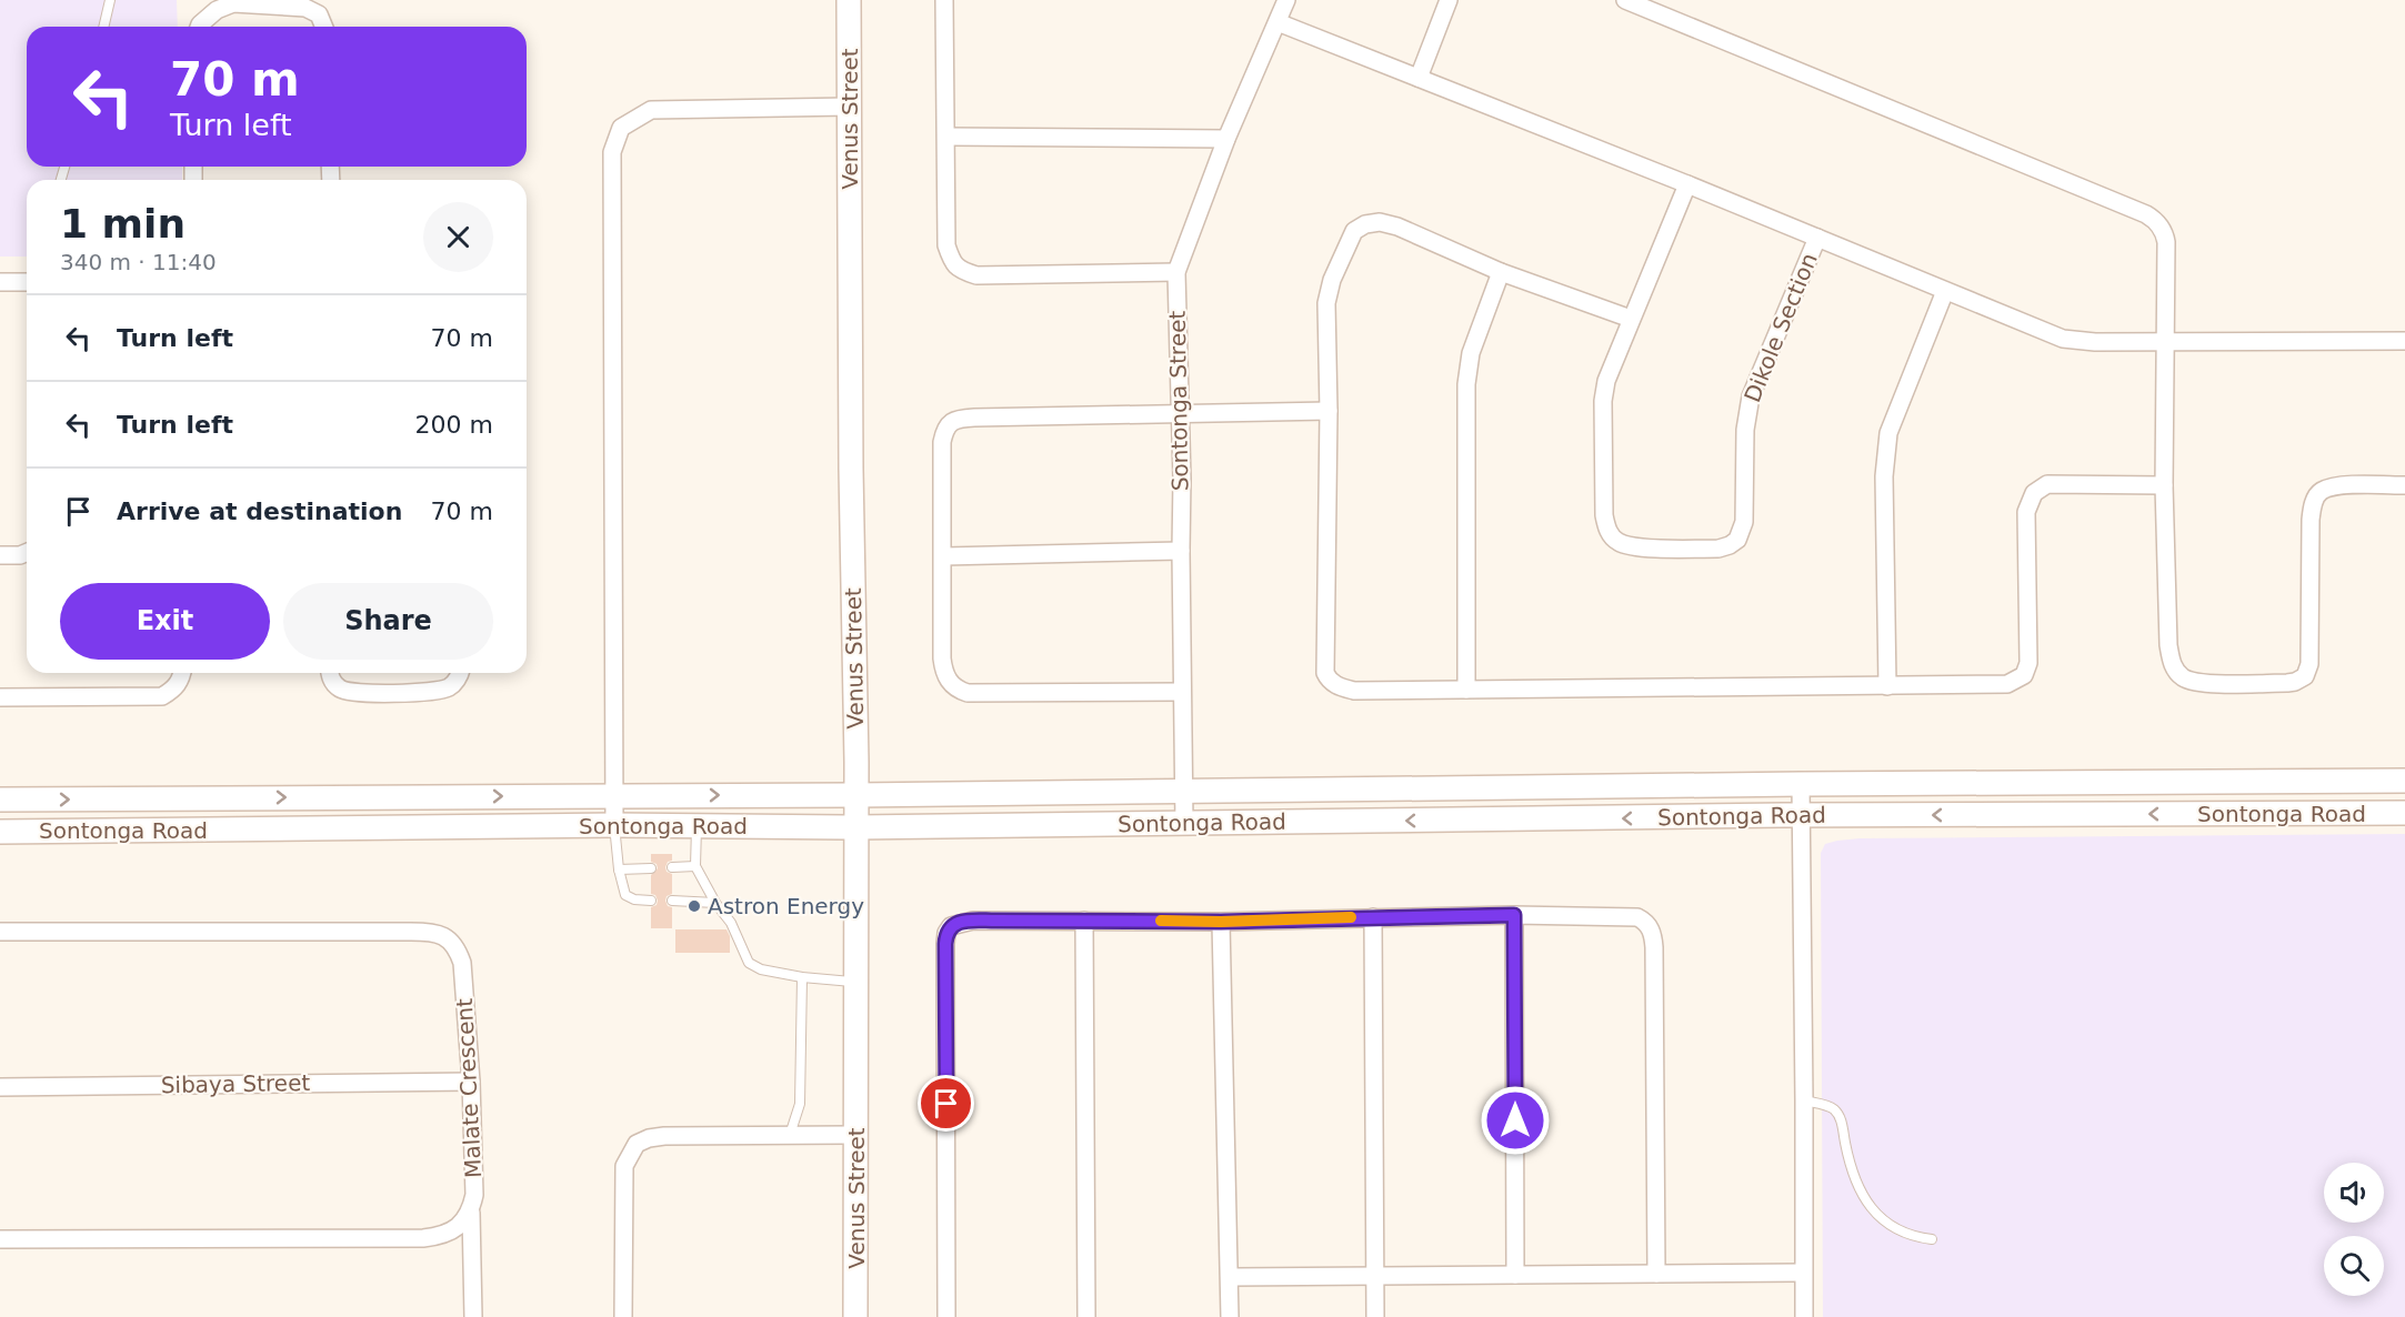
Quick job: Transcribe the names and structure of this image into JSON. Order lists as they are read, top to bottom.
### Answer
{
  "streets": {
    "main road": ["Venus Street", "Sontonga Road"],
    "street": [
      "Dikole Section",
      "Sontonga Street",
      "Sibaya Street",
      "Malate Crescent"
    ]
  },
  "crossings": [
    ["Venus Street", "Sontonga Road"],
    ["Sontonga Street", "Sontonga Road"],
    ["Sibaya Street", "Malate Crescent"]
  ],
  "places": ["Astron Energy"],
  "page": {
    "turn": ["70 m", "Turn left"],
    "heading": ["1 min", "340 m · 11:40"],
    "list": [
      {
        "name": "Turn left",
        "value": "70 m"
      },
      {
        "name": "Turn left",
        "value": "200 m"
      },
      {
        "name": "Arrive at destination",
        "value": "70 m"
      }
    ],
    "buttons": ["Exit", "Share"]
  }
}
